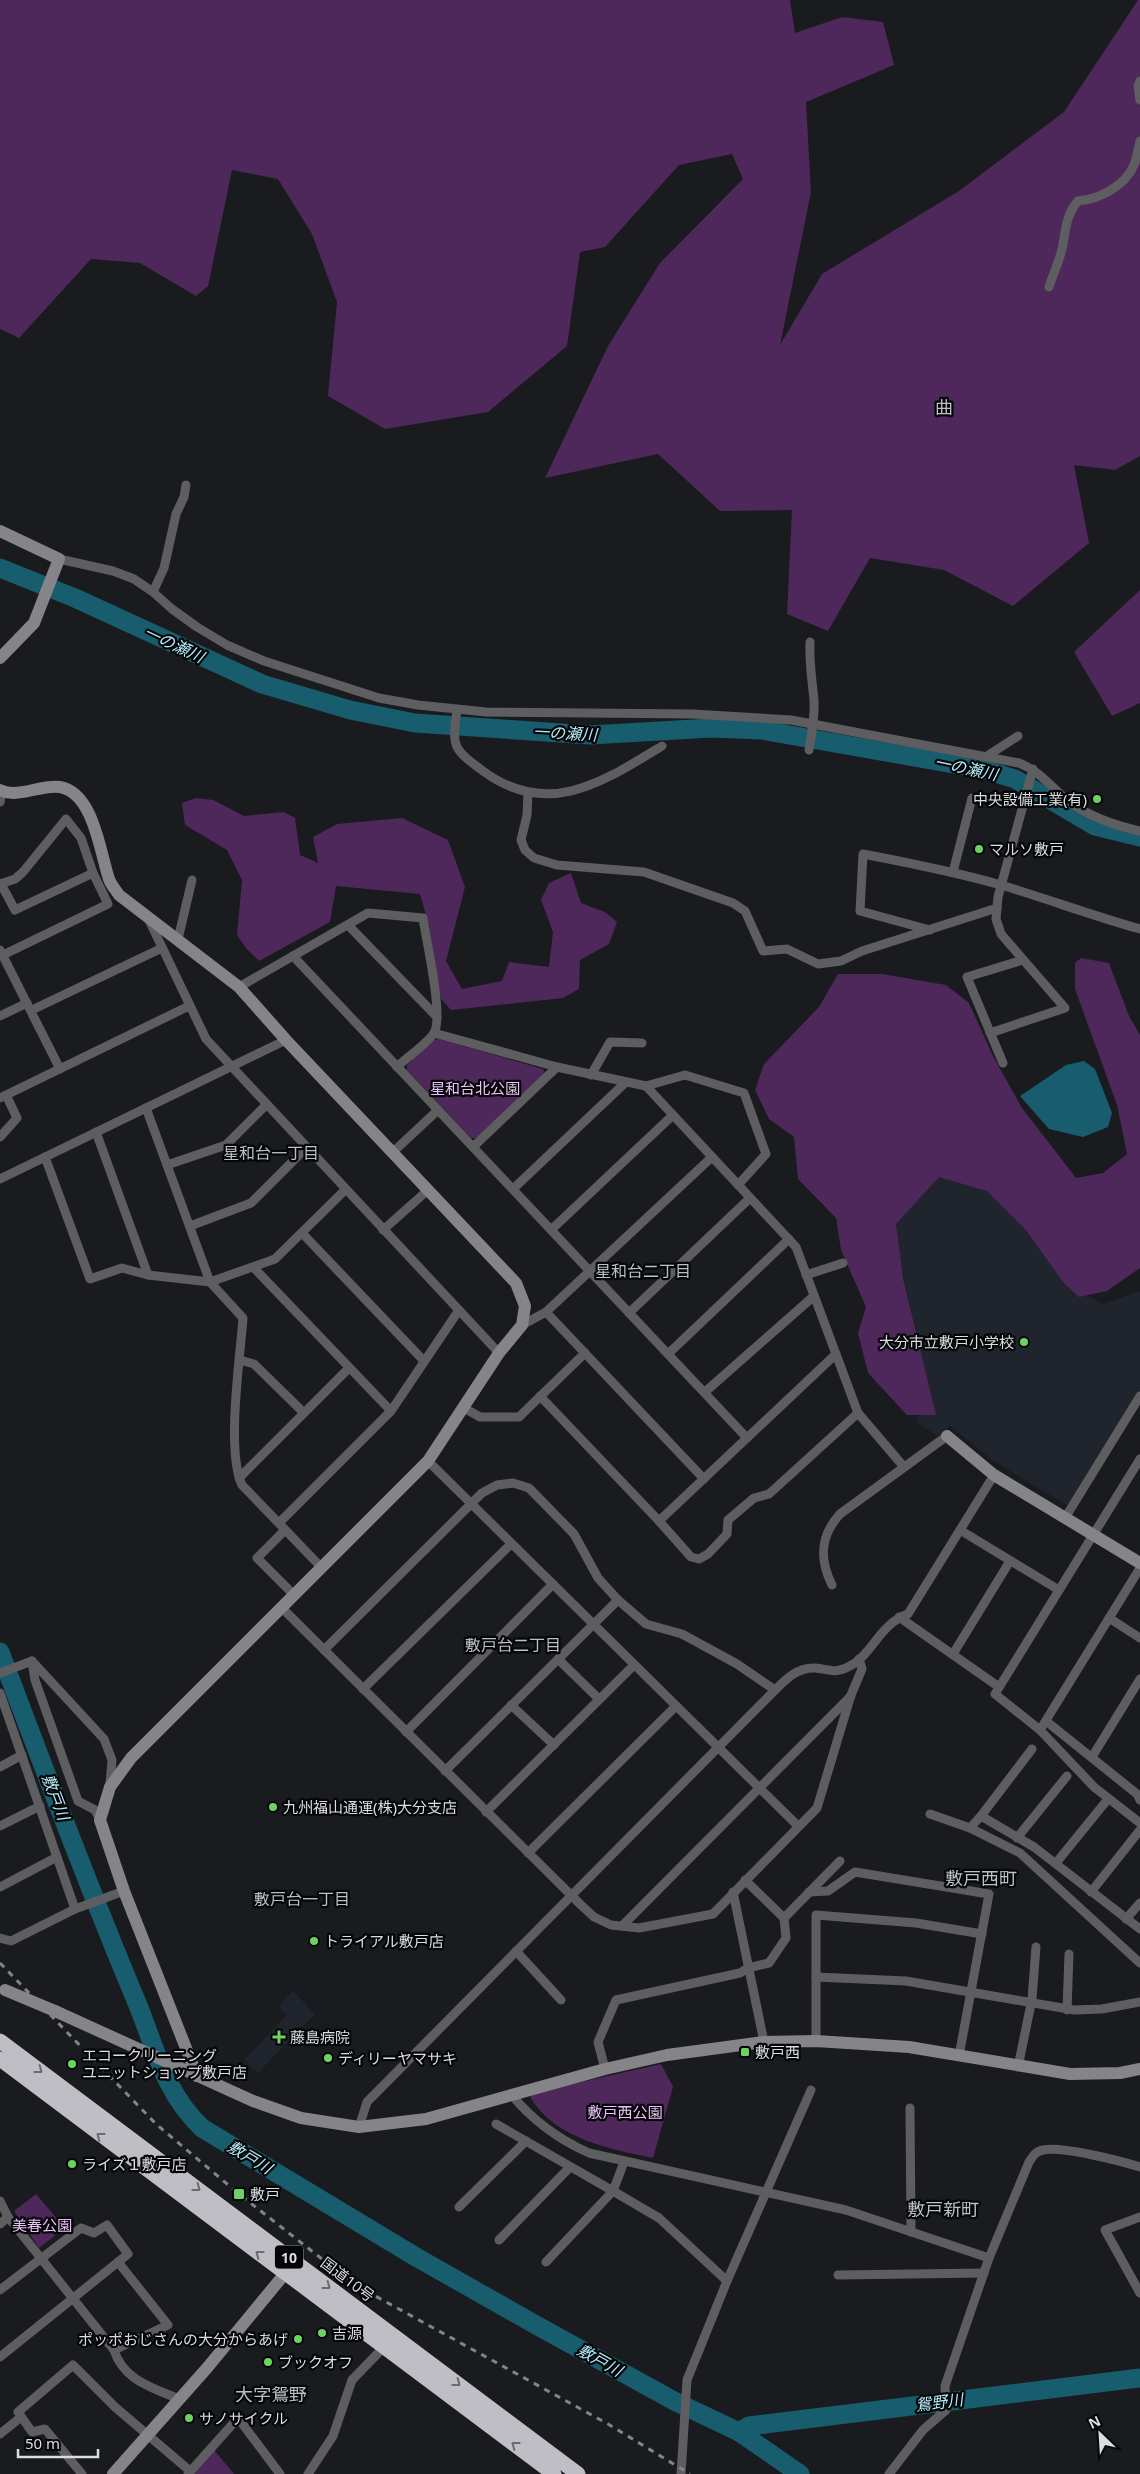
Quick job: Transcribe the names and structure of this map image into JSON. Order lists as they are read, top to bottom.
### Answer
{
  "streets": {
    "highway": ["10", "国道10号"]
  },
  "districts": [
    "曲",
    "星和台一丁目",
    "星和台二丁目",
    "敷戸台二丁目",
    "敷戸西町",
    "敷戸台一丁目",
    "敷戸新町",
    "大字鴛野"
  ],
  "water": ["一の瀬川", "敷戸川", "鴛野川"],
  "parks": ["星和台北公園", "敷戸西公園", "美春公園"],
  "places": {
    "other": [
      "中央設備工業(有)",
      "マルソ敷戸",
      "大分市立敷戸小学校",
      "九州福山通運(株)大分支店",
      "トライアル敷戸店",
      "ディリーヤマサキ",
      "エコークリーニング ユニットショップ敷戸店",
      "ライズ１敷戸店",
      "吉源",
      "ポッポおじさんの大分からあげ",
      "ブックオフ",
      "サノサイクル"
    ],
    "health": ["藤島病院"],
    "transit": ["敷戸西", "敷戸"]
  },
  "scale_bar": "50 m",
  "north": "top left"
}
